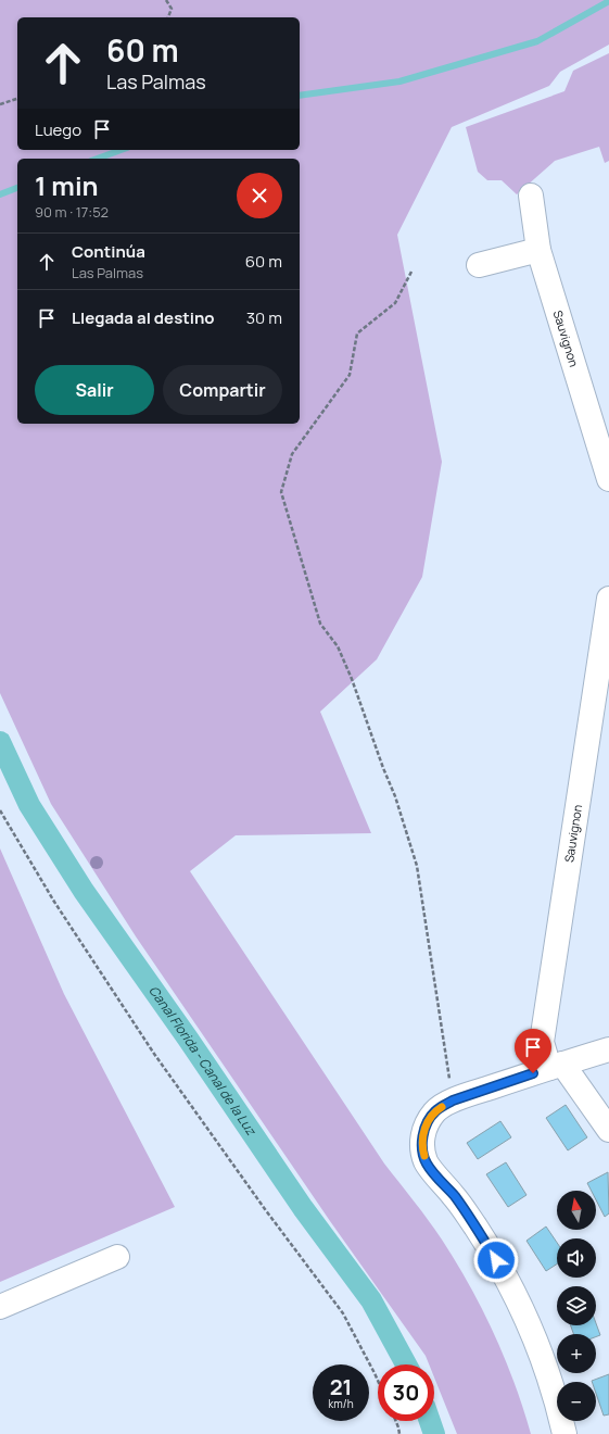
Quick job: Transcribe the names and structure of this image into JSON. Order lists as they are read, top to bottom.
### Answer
{
  "streets": {
    "street": ["Sauvignon"]
  },
  "water": ["Canal Florida - Canal de la Luz"],
  "north": "top",
  "page": {
    "turn": ["60 m", "Las Palmas"],
    "then": "Luego",
    "heading": ["1 min", "90 m · 17:52"],
    "list": [
      {
        "name": "Continúa",
        "note": "Las Palmas",
        "value": "60 m"
      },
      {
        "name": "Llegada al destino",
        "value": "30 m"
      }
    ],
    "buttons": ["Salir", "Compartir"],
    "map_buttons": ["+", "−"],
    "speed": "21 km/h",
    "limit": "30"
  }
}
